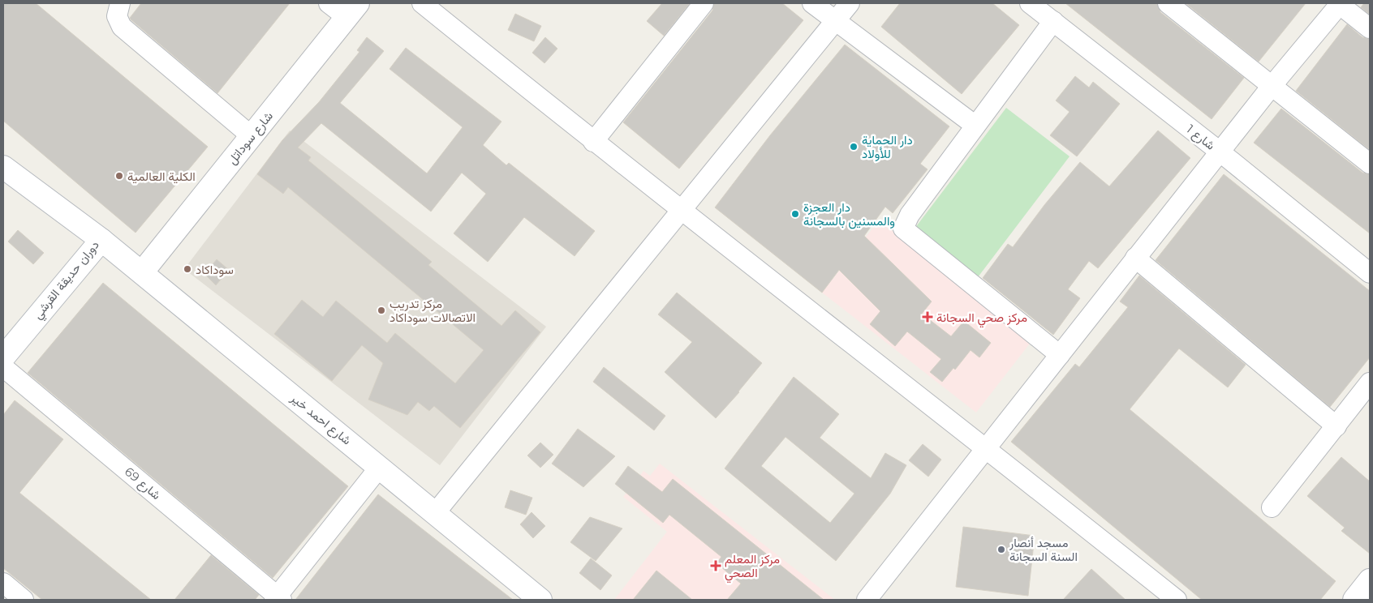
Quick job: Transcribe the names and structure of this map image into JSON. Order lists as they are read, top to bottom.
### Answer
{
  "streets": {
    "main road": ["شارع سوداتل", "دوران حديقة القرشي", "شارع احمد خير"],
    "street": ["شارع 1", "شارع 69"]
  },
  "crossings": [
    ["شارع سوداتل", "شارع احمد خير"],
    ["دوران حديقة القرشي", "شارع احمد خير"]
  ],
  "places": {
    "other": [
      "دار الحماية للأولاد",
      "الكلية العالمية",
      "دار العجزة والمسنين بالسجانة",
      "سوداكاد",
      "مركز تدريب الاتصالات سوداكاد",
      "مسجد أنصار السنة السجانة"
    ],
    "health": ["مركز صحي السجانة", "مركز المعلم الصحي"]
  }
}
